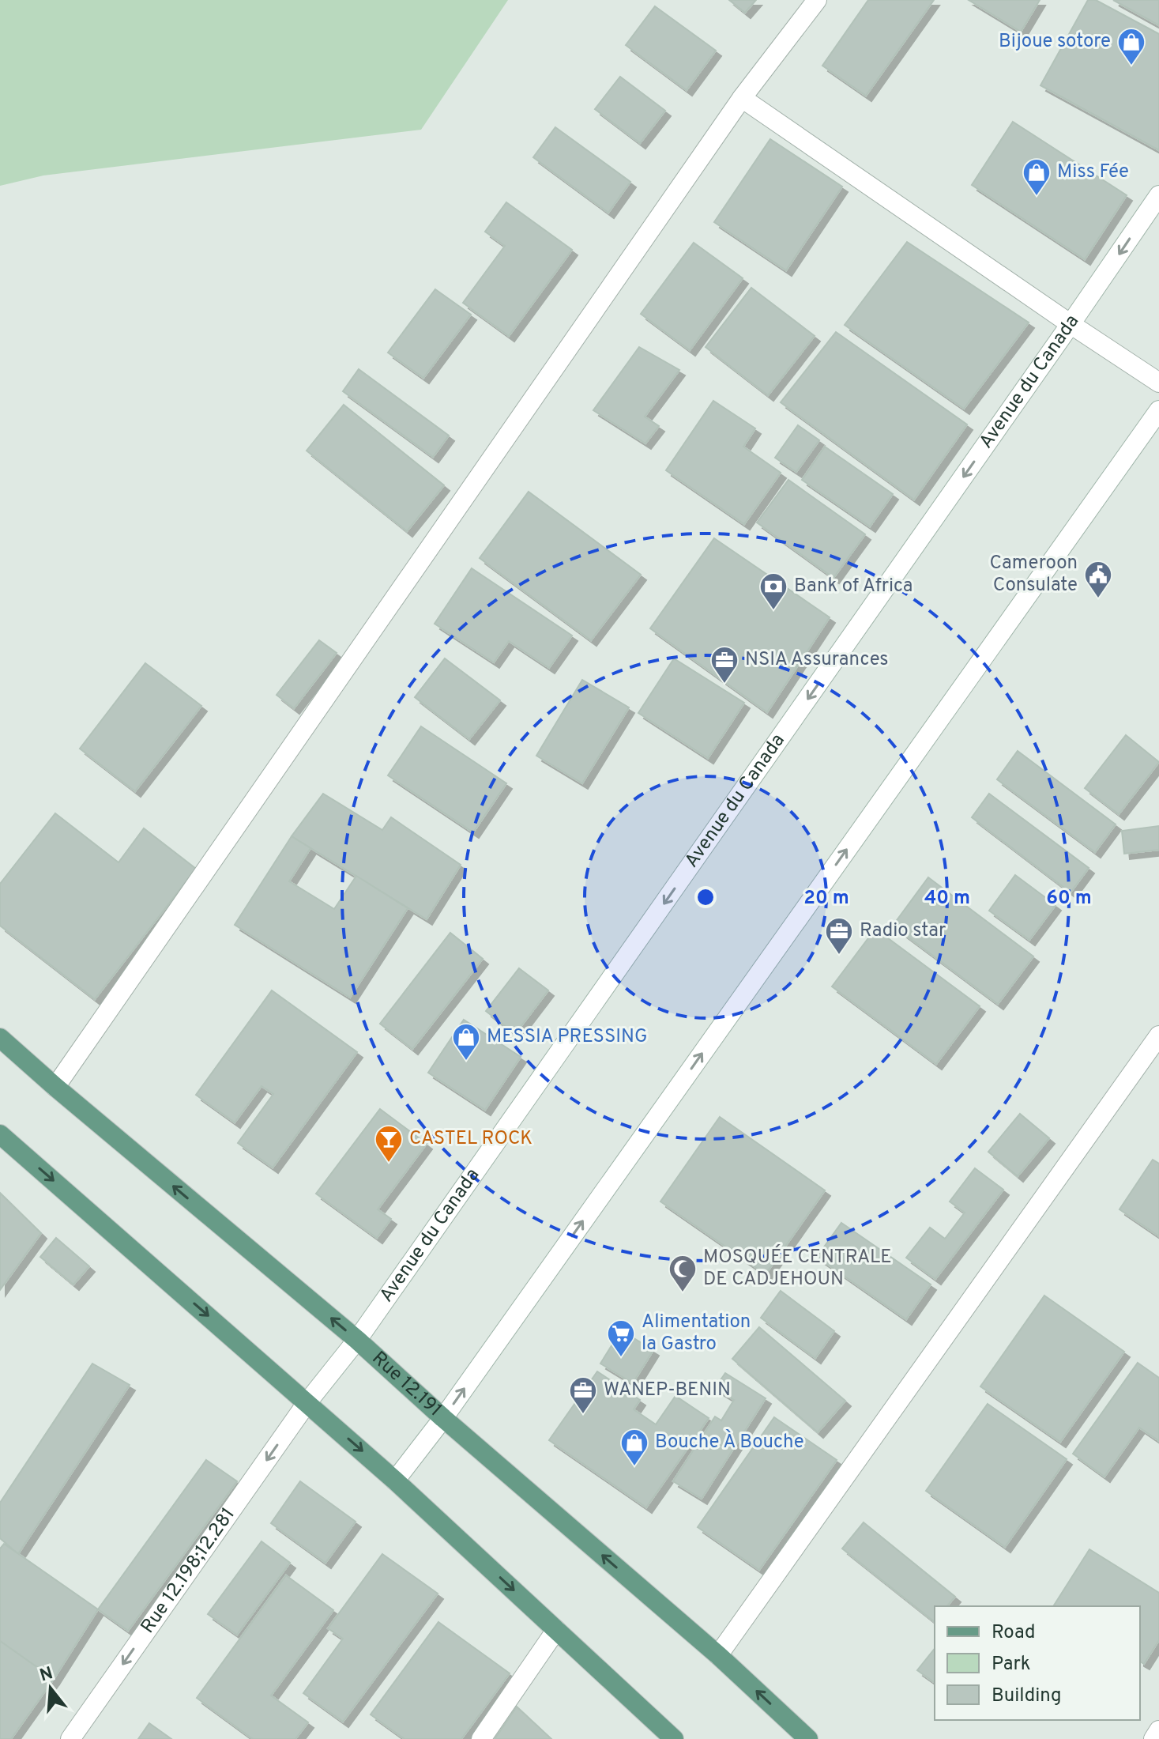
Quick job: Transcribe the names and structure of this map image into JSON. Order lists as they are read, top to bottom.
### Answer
{
  "streets": {
    "main road": ["Rue 12.191"],
    "street": ["Avenue du Canada", "Rue 12.198;12.281"]
  },
  "crossings": [
    ["Avenue du Canada", "Rue 12.191"],
    ["Avenue du Canada", "Rue 12.198;12.281"]
  ],
  "one_way": ["Rue 12.198;12.281"],
  "places": {
    "shop": [
      "Bijoue sotore",
      "Miss Fée",
      "MESSIA PRESSING",
      "Bouche À Bouche"
    ],
    "public building": ["Cameroon Consulate"],
    "bank": ["Bank of Africa"],
    "office": ["NSIA Assurances", "Radio star", "WANEP-BENIN"],
    "bar": ["CASTEL ROCK"],
    "mosque": ["MOSQUÉE CENTRALE DE CADJEHOUN"],
    "supermarket": ["Alimentation la Gastro"]
  },
  "legend": ["Road", "Park", "Building"],
  "north": "top",
  "rings": ["20 m", "40 m", "60 m"]
}
